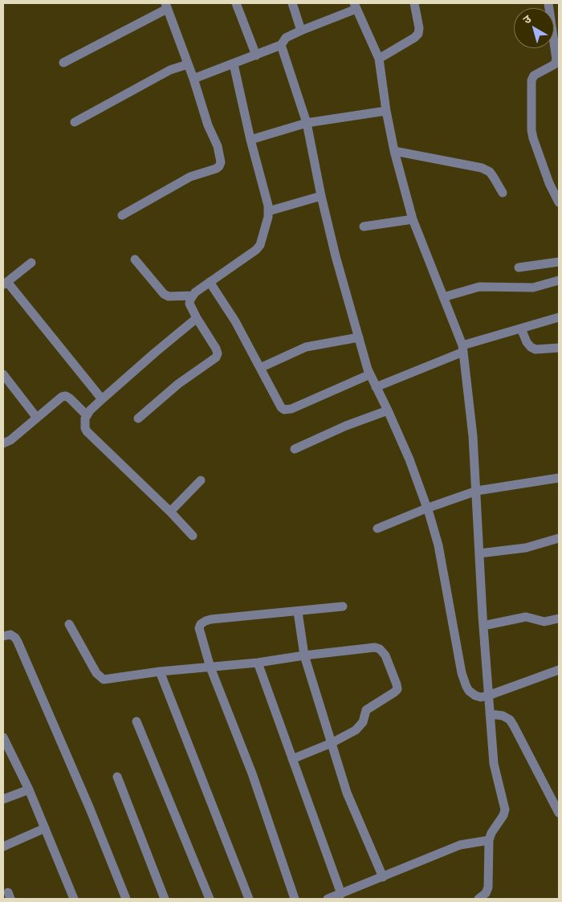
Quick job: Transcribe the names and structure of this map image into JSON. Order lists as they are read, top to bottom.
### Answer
{
  "north": "top left"
}
